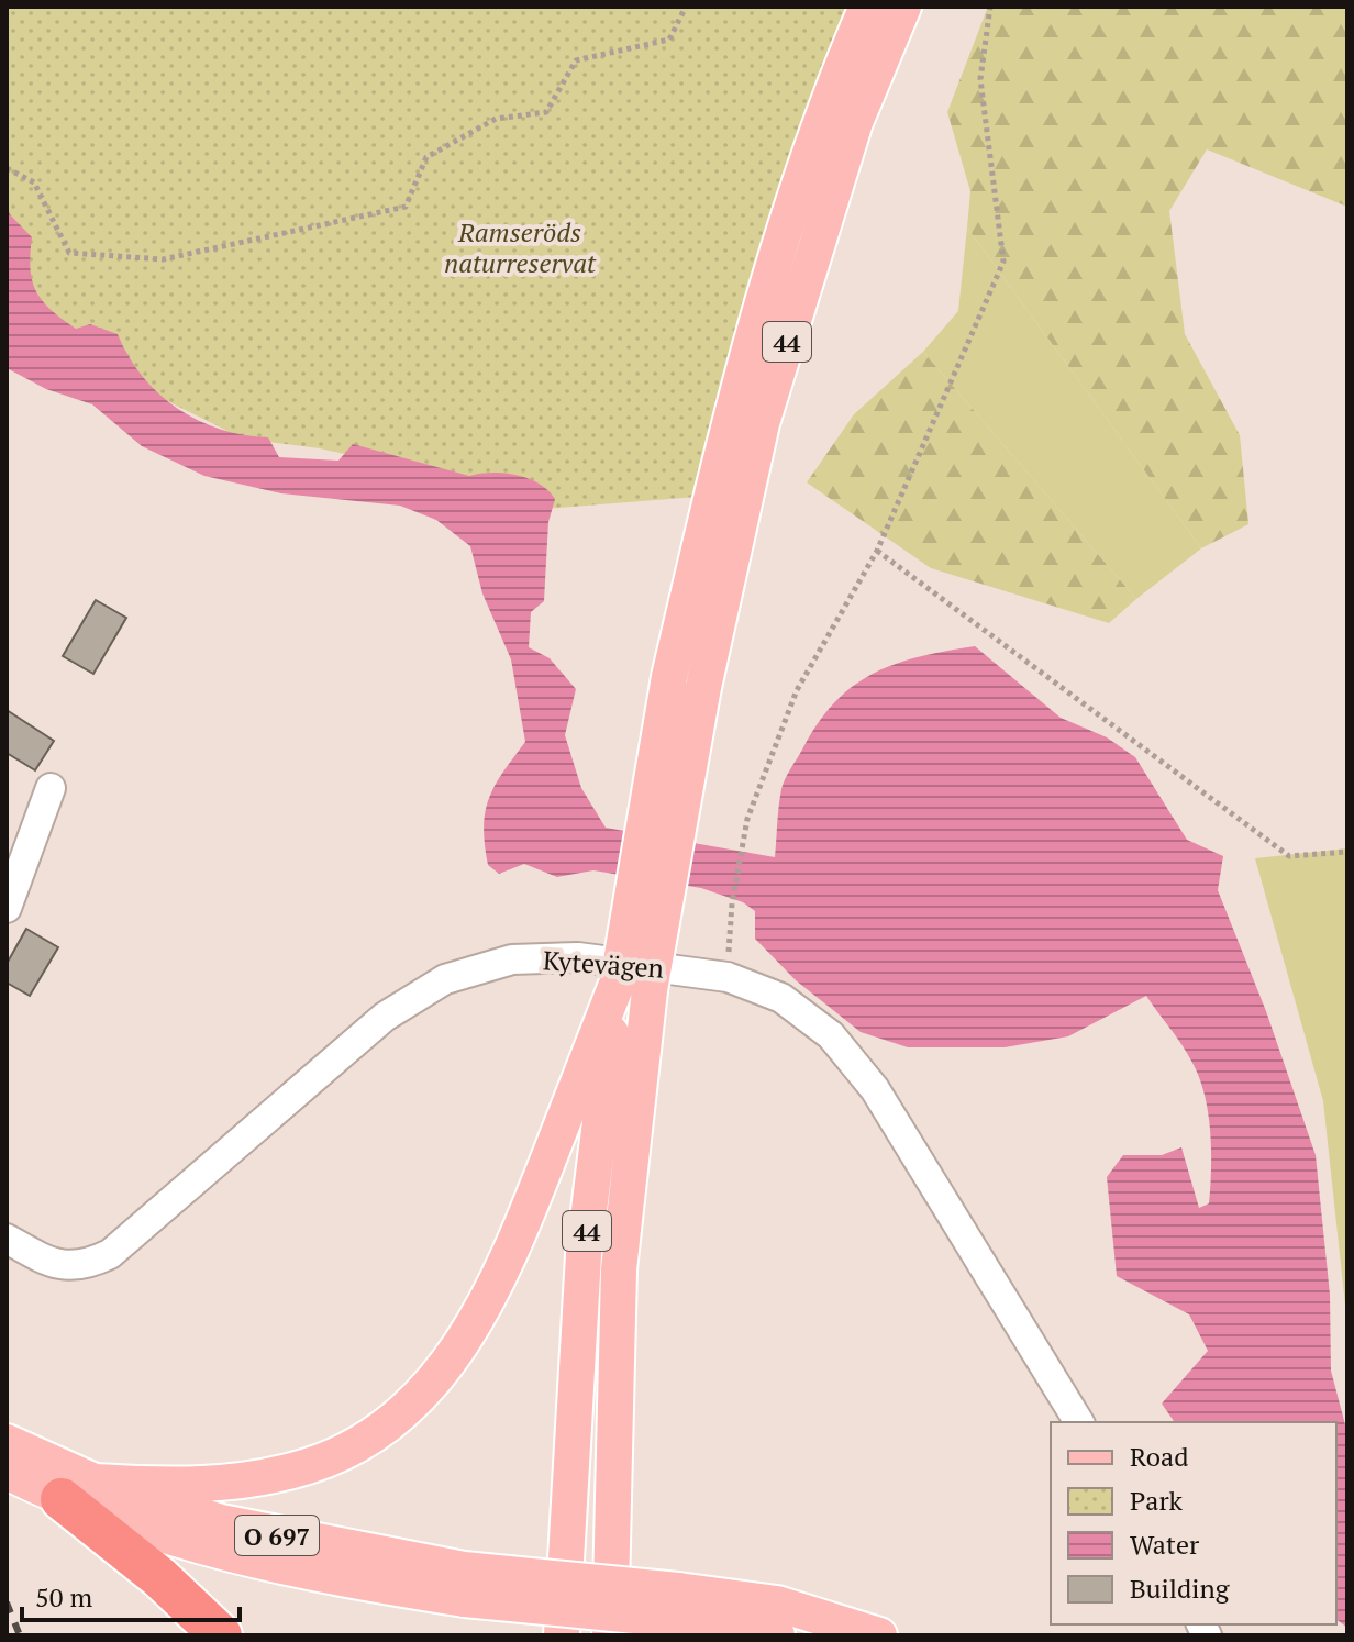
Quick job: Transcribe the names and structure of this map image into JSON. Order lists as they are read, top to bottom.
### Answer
{
  "streets": {
    "highway": ["O 697"],
    "main road": ["44"],
    "street": ["Kytevägen"]
  },
  "parks": ["Ramseröds naturreservat"],
  "legend": [
    "Road",
    "Park",
    "Water",
    "Building"
  ],
  "scale_bar": "50 m"
}
